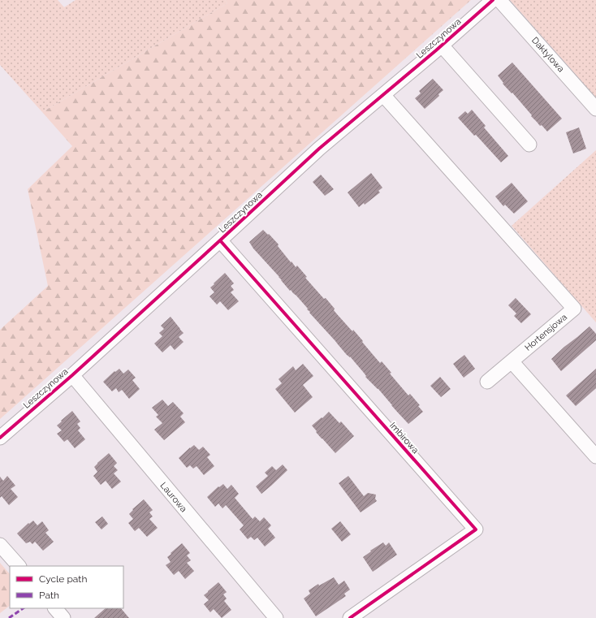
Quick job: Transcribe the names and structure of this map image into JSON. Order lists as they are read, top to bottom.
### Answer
{
  "streets": {
    "street": [
      "Leszczynowa",
      "Daktylowa",
      "Hortensjowa",
      "Imbirowa",
      "Laurowa"
    ]
  },
  "crossings": [
    ["Leszczynowa", "Hortensjowa"],
    ["Leszczynowa", "Imbirowa"],
    ["Leszczynowa", "Laurowa"]
  ],
  "legend": ["Cycle path", "Path"]
}
